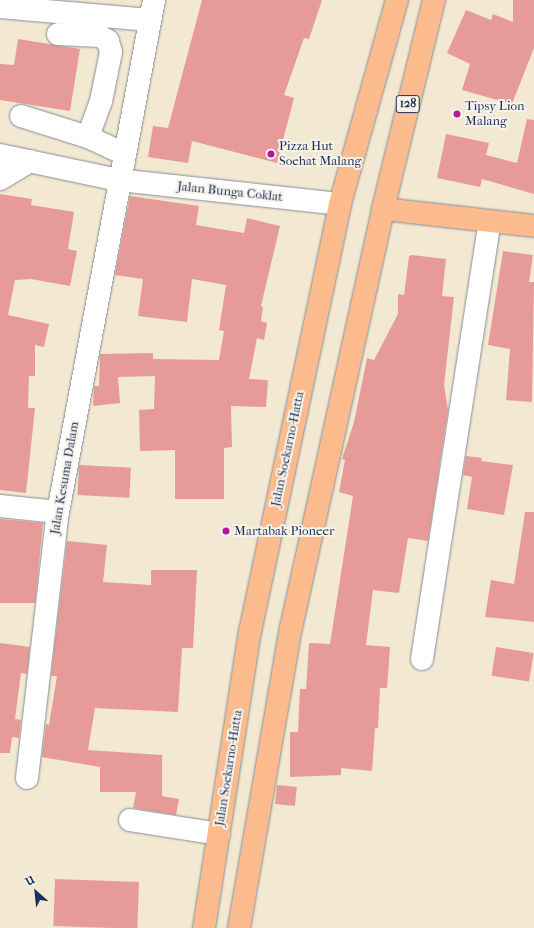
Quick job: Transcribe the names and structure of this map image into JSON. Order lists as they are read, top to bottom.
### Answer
{
  "streets": {
    "main road": ["128", "Jalan Soekarno-Hatta"],
    "street": ["Jalan Bunga Coklat", "Jalan Kesuma Dalam"]
  },
  "crossings": [
    ["Jalan Bunga Coklat", "Jalan Soekarno-Hatta"],
    ["Jalan Bunga Coklat", "Jalan Kesuma Dalam"]
  ],
  "places": ["Tipsy Lion Malang", "Pizza Hut Soehat Malang", "Martabak Pioneer"],
  "north": "top left"
}
